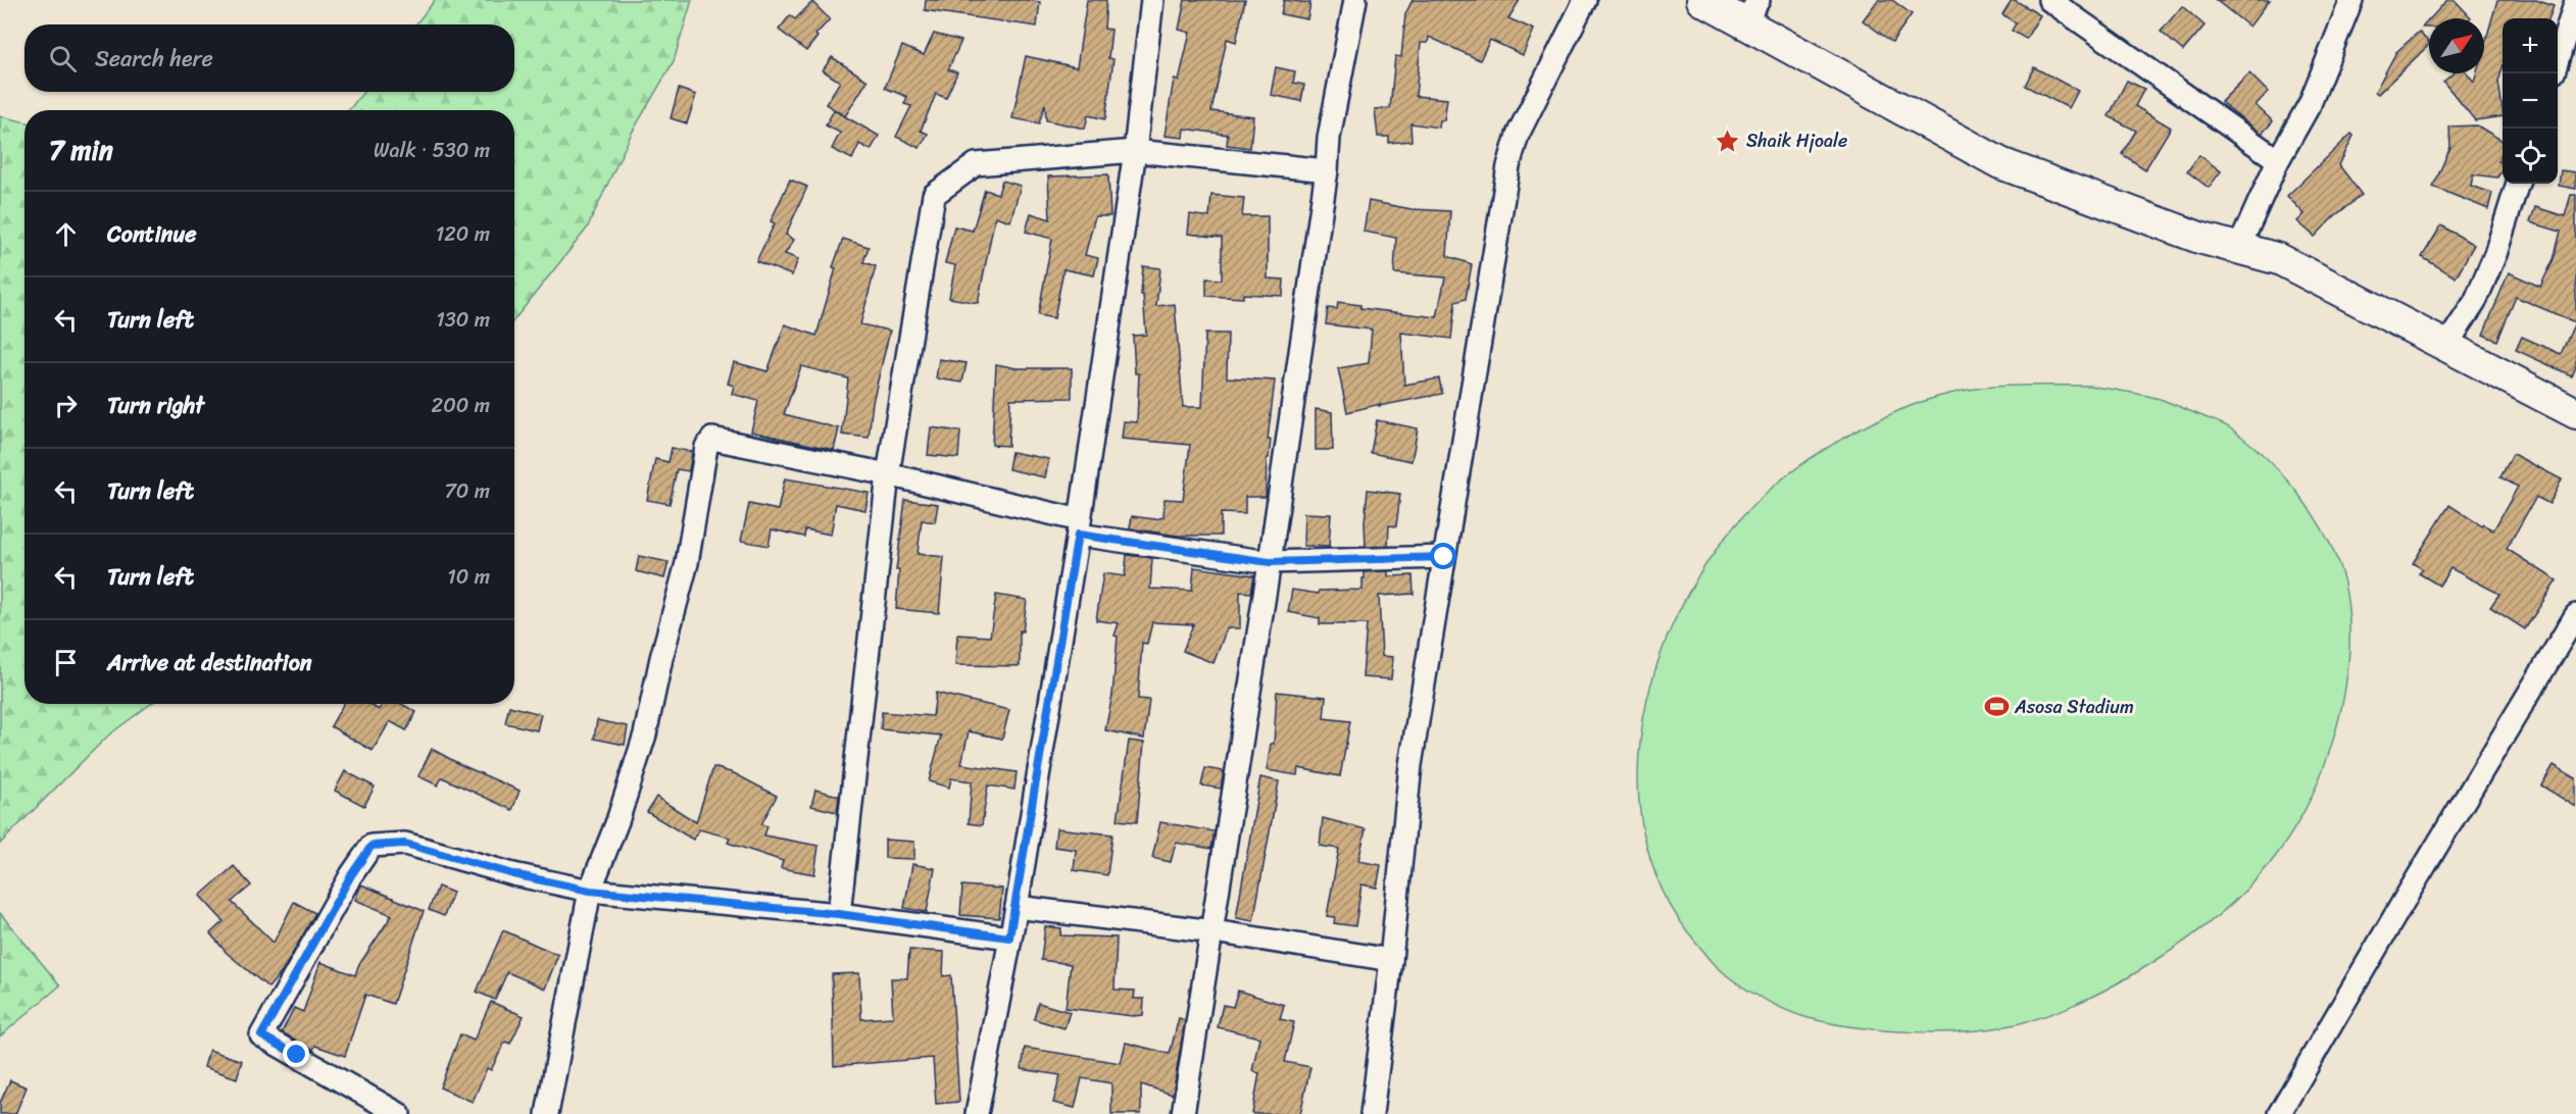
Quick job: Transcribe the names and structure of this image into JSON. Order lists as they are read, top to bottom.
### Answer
{
  "places": {
    "place": ["Shaik Hjoale"],
    "sports": ["Asosa Stadium"]
  },
  "north": "top right",
  "page": {
    "map_buttons": ["+", "−"],
    "search": "Search here",
    "heading": ["7 min", "Walk · 530 m"],
    "list": [
      ["Continue", "120 m"],
      ["Turn left", "130 m"],
      ["Turn right", "200 m"],
      ["Turn left", "70 m"],
      ["Turn left", "10 m"],
      "Arrive at destination"
    ]
  }
}
